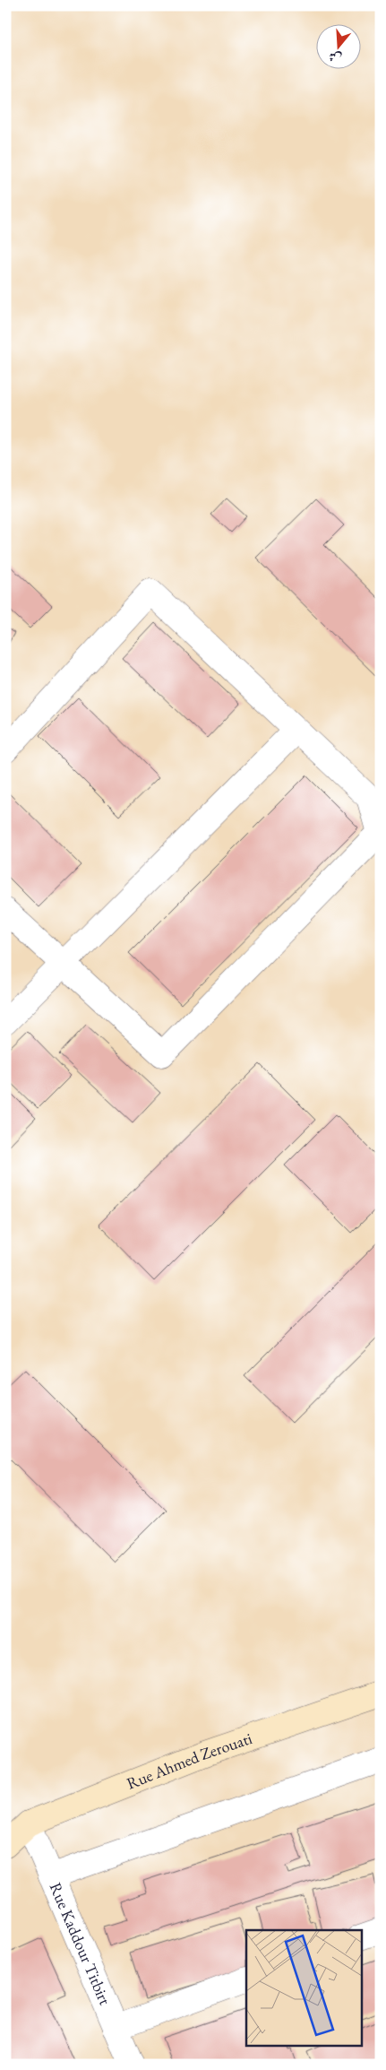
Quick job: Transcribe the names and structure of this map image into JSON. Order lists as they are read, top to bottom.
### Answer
{
  "streets": {
    "main road": ["Rue Ahmed Zerouati"],
    "street": ["Rue Kaddour Titbirt"]
  },
  "crossings": [
    ["Rue Ahmed Zerouati", "Rue Kaddour Titbirt"]
  ],
  "north": "bottom"
}
